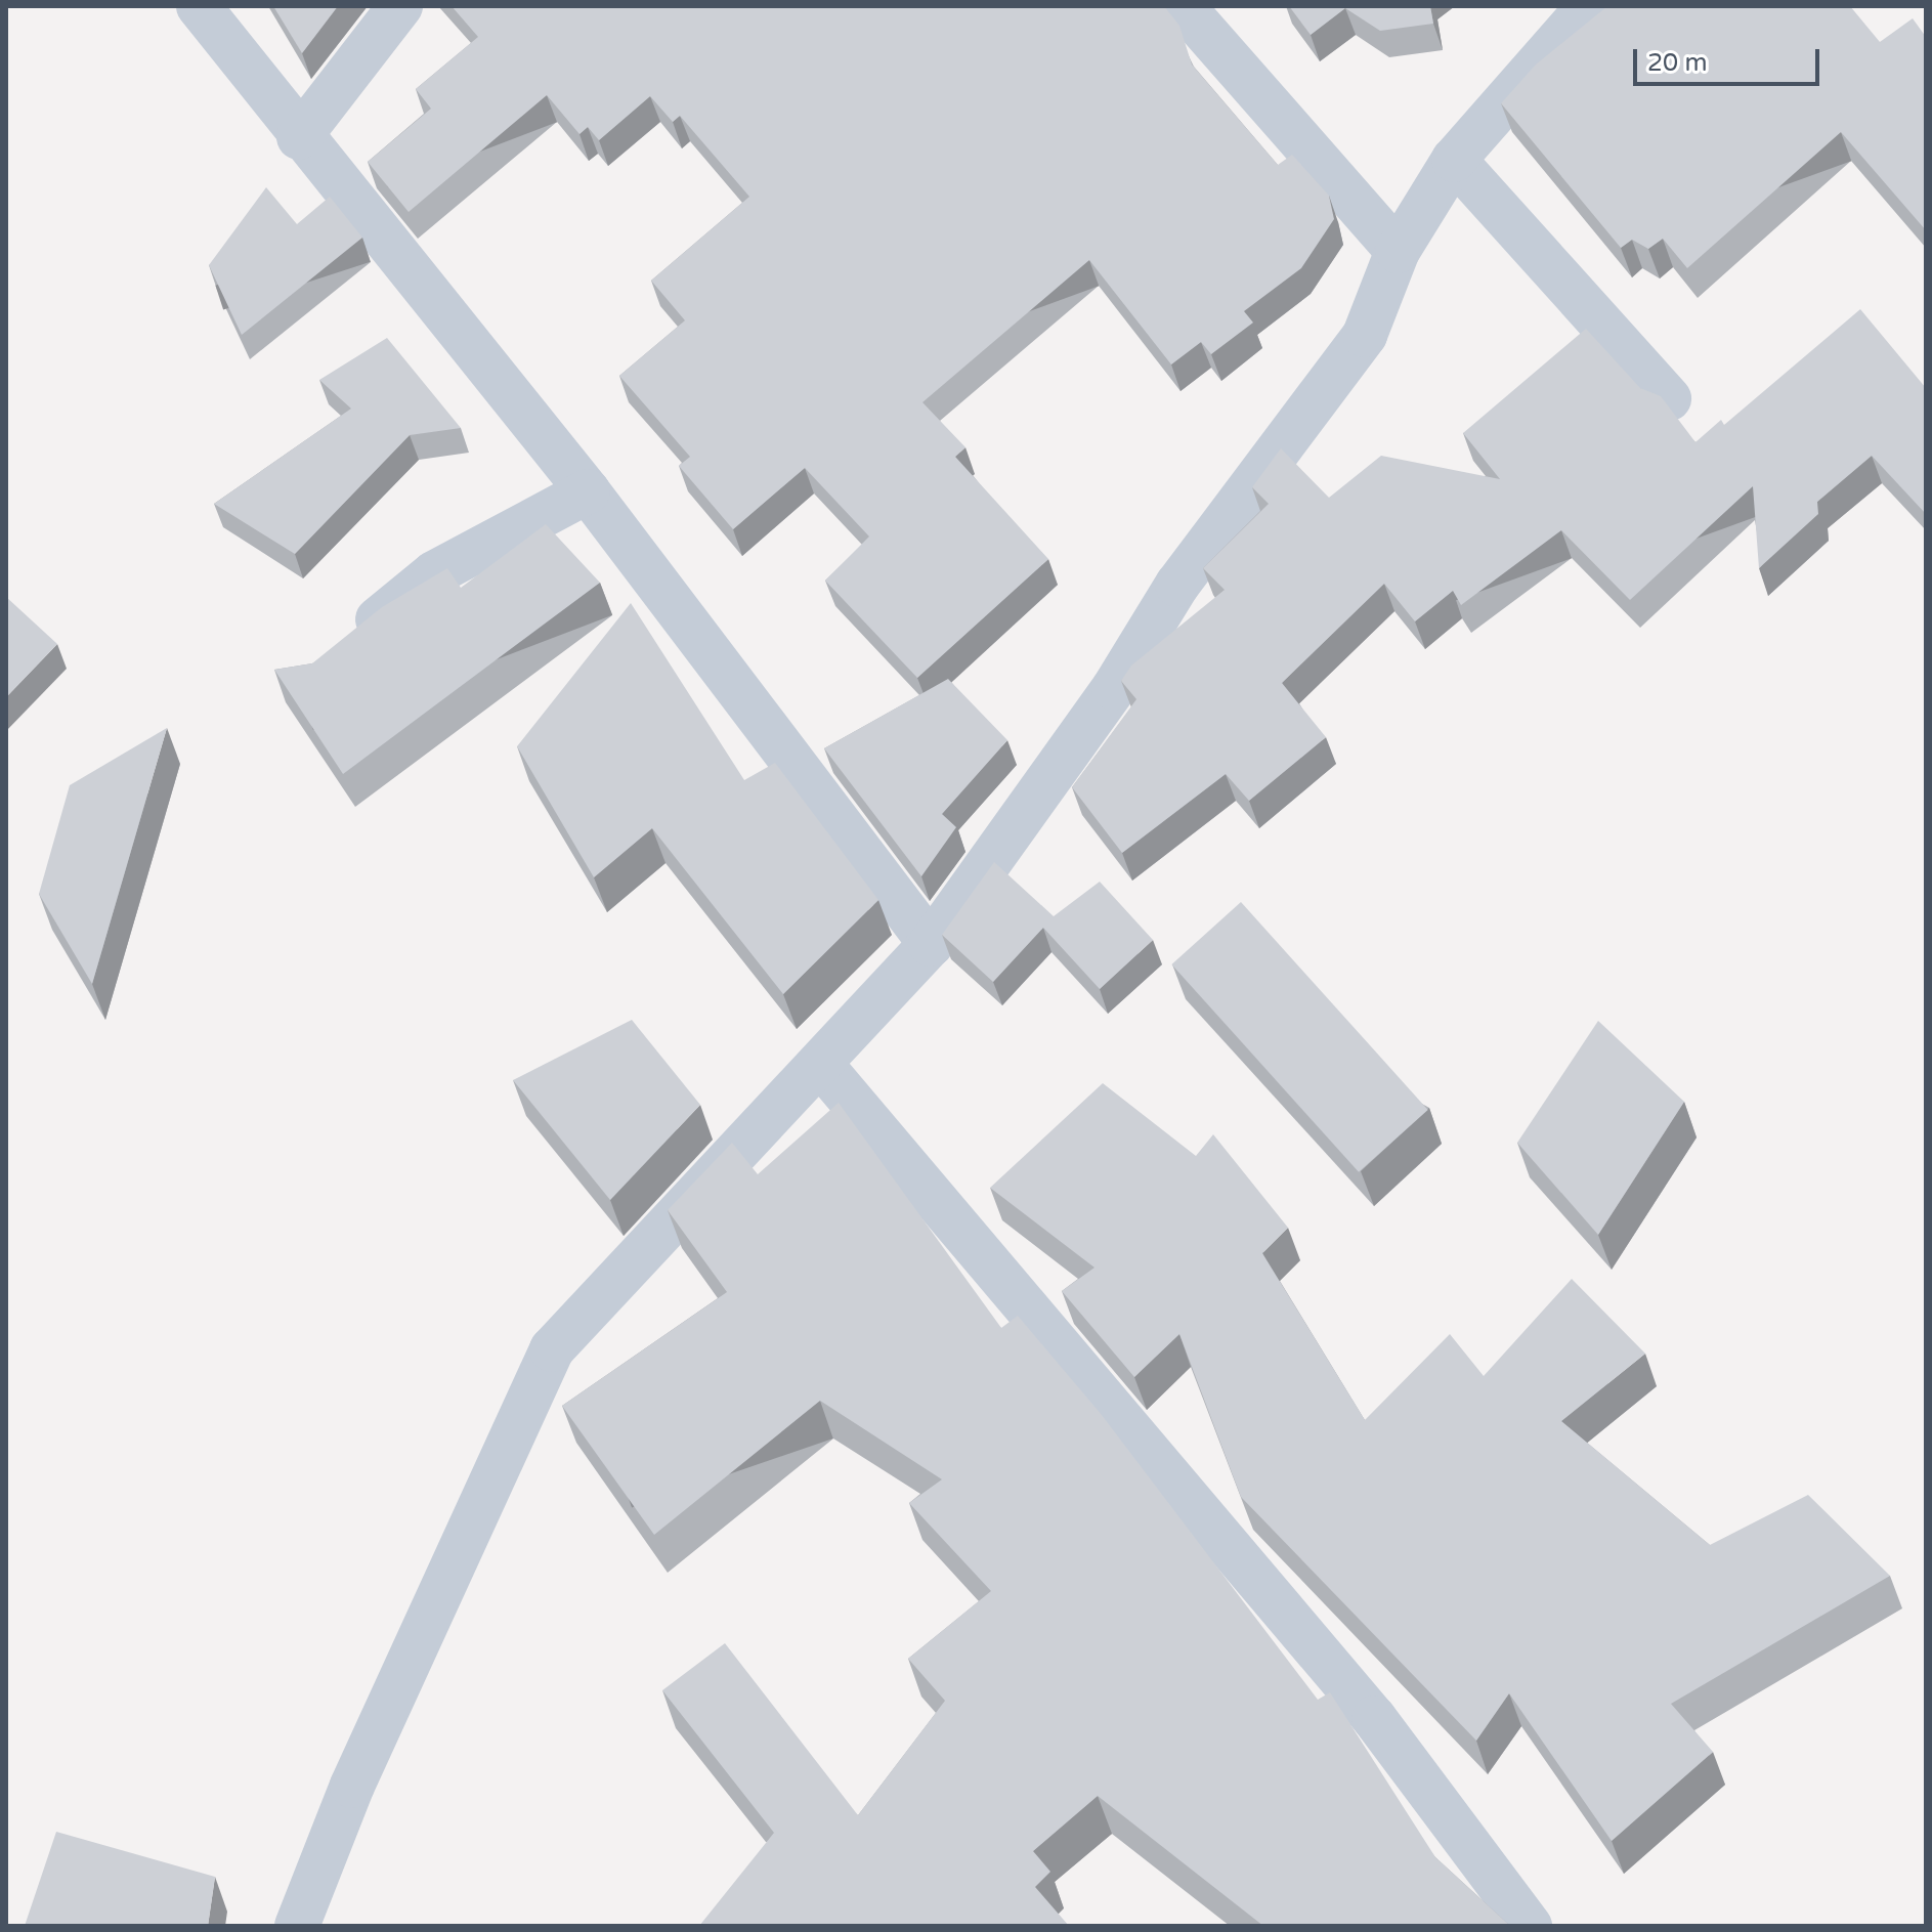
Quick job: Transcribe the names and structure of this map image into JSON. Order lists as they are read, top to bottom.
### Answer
{
  "scale_bar": "20 m"
}
